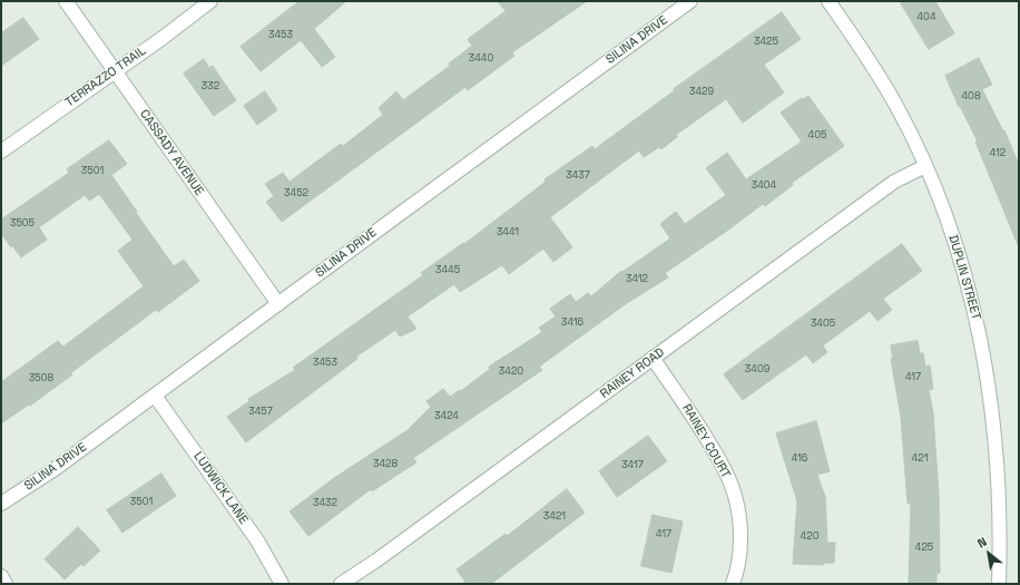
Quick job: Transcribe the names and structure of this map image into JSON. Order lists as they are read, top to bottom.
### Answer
{
  "streets": {
    "street": [
      "SILINA DRIVE",
      "TERRAZZO TRAIL",
      "CASSADY AVENUE",
      "DUPLIN STREET",
      "RAINEY ROAD",
      "RAINEY COURT",
      "LUDWICK LANE"
    ]
  },
  "crossings": [
    ["SILINA DRIVE", "CASSADY AVENUE"],
    ["SILINA DRIVE", "LUDWICK LANE"],
    ["TERRAZZO TRAIL", "CASSADY AVENUE"],
    ["DUPLIN STREET", "RAINEY ROAD"],
    ["RAINEY ROAD", "RAINEY COURT"]
  ],
  "house_numbers": [
    "404",
    "3453",
    "3425",
    "3440",
    "332",
    "3429",
    "408",
    "405",
    "412",
    "3501",
    "3437",
    "3404",
    "3452",
    "3505",
    "3441",
    "3445",
    "3412",
    "3416",
    "3405",
    "3453",
    "3409",
    "3420",
    "417",
    "3508",
    "3457",
    "3424",
    "416",
    "421",
    "3428",
    "3417",
    "3501",
    "3432",
    "3421",
    "417",
    "420",
    "425"
  ],
  "north": "top left"
}
